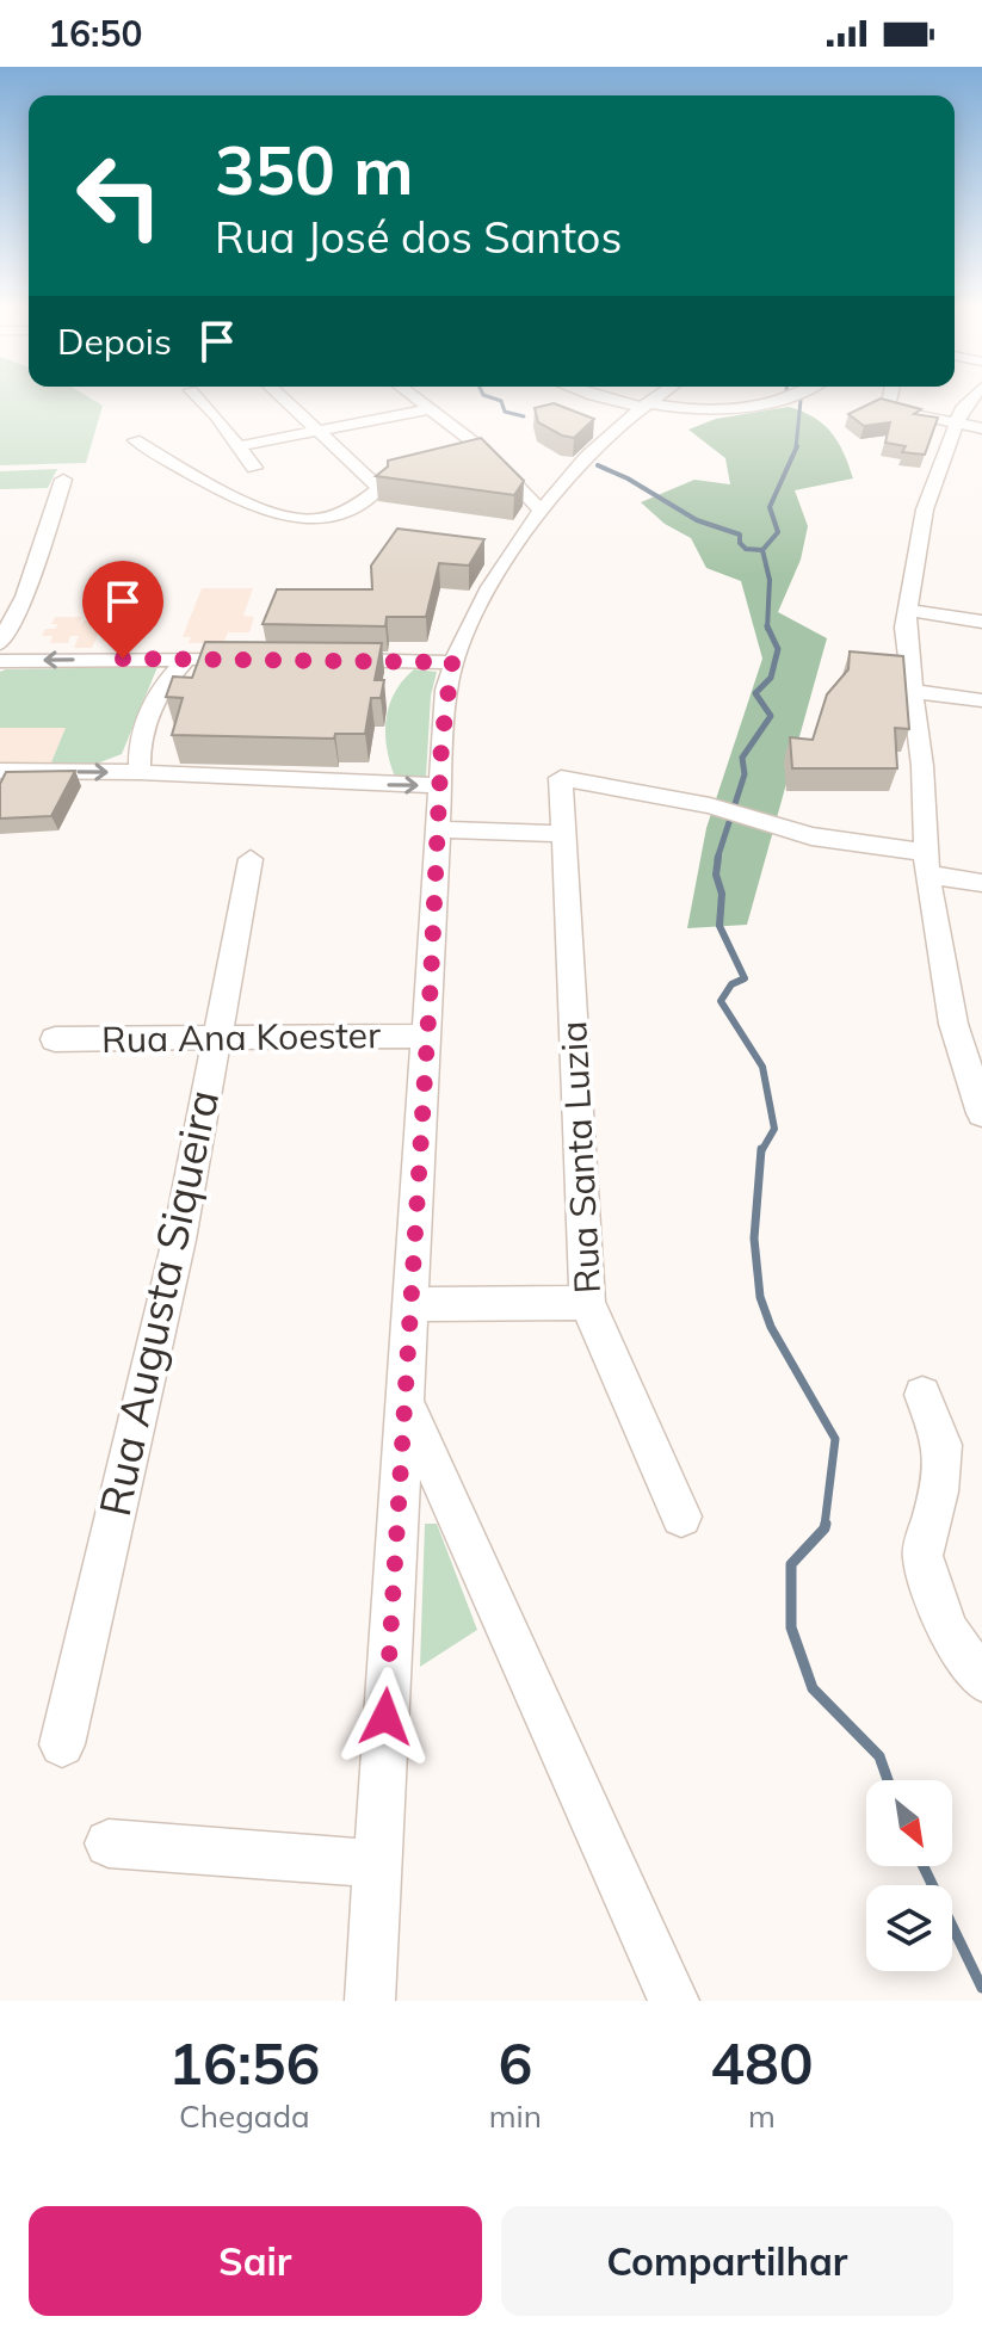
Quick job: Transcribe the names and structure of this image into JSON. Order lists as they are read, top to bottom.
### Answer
{
  "streets": {
    "street": ["Rua Ana Koester", "Rua Santa Luzia", "Rua Augusta Siqueira"]
  },
  "crossings": [
    ["Rua Ana Koester", "Rua Augusta Siqueira"]
  ],
  "north": "bottom right",
  "page": {
    "status": "16:50",
    "turn": ["350 m", "Rua José dos Santos"],
    "then": "Depois",
    "eta": [
      "16:56",
      "Chegada",
      "6",
      "min",
      "480",
      "m"
    ],
    "buttons": ["Sair", "Compartilhar"]
  }
}
